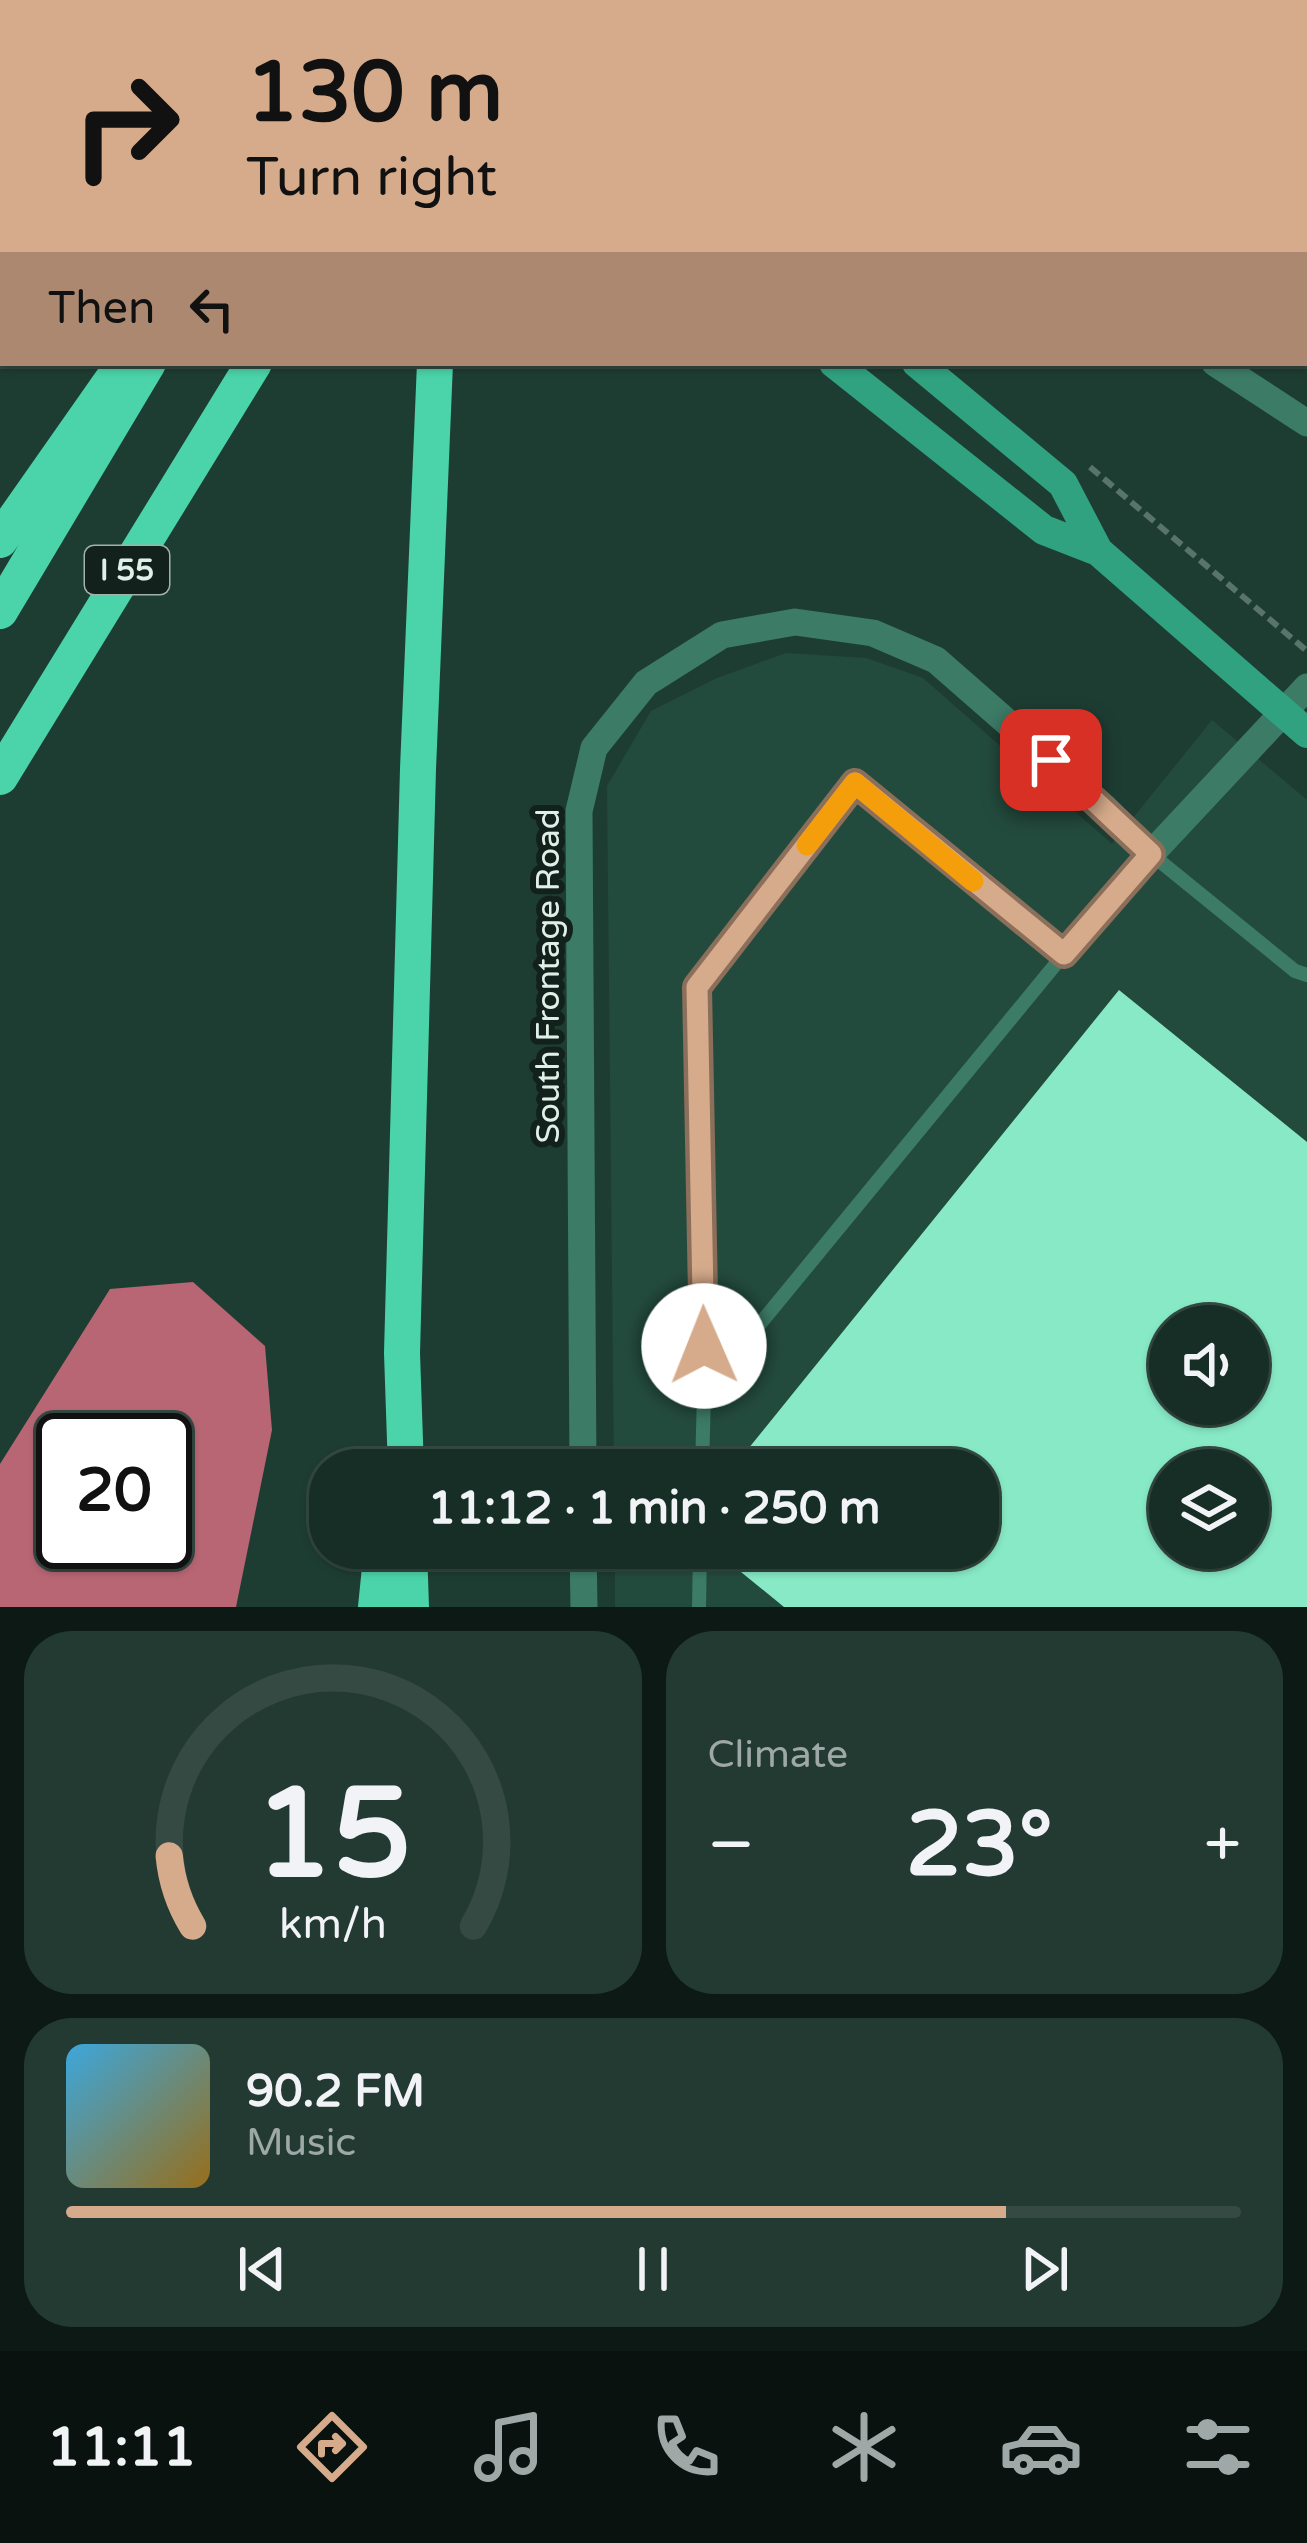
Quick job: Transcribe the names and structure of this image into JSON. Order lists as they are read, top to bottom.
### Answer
{
  "streets": {
    "highway": ["I 55"],
    "street": ["South Frontage Road"]
  },
  "page": {
    "turn": ["130 m", "Turn right"],
    "then": "Then",
    "limit": "20",
    "trip": "11:12 · 1 min · 250 m",
    "tile": "Climate",
    "heat": ["−", "23°", "+"],
    "song": ["90.2 FM", "Music"],
    "tabs": "11:11",
    "gauge": ["15", "km/h"]
  }
}
